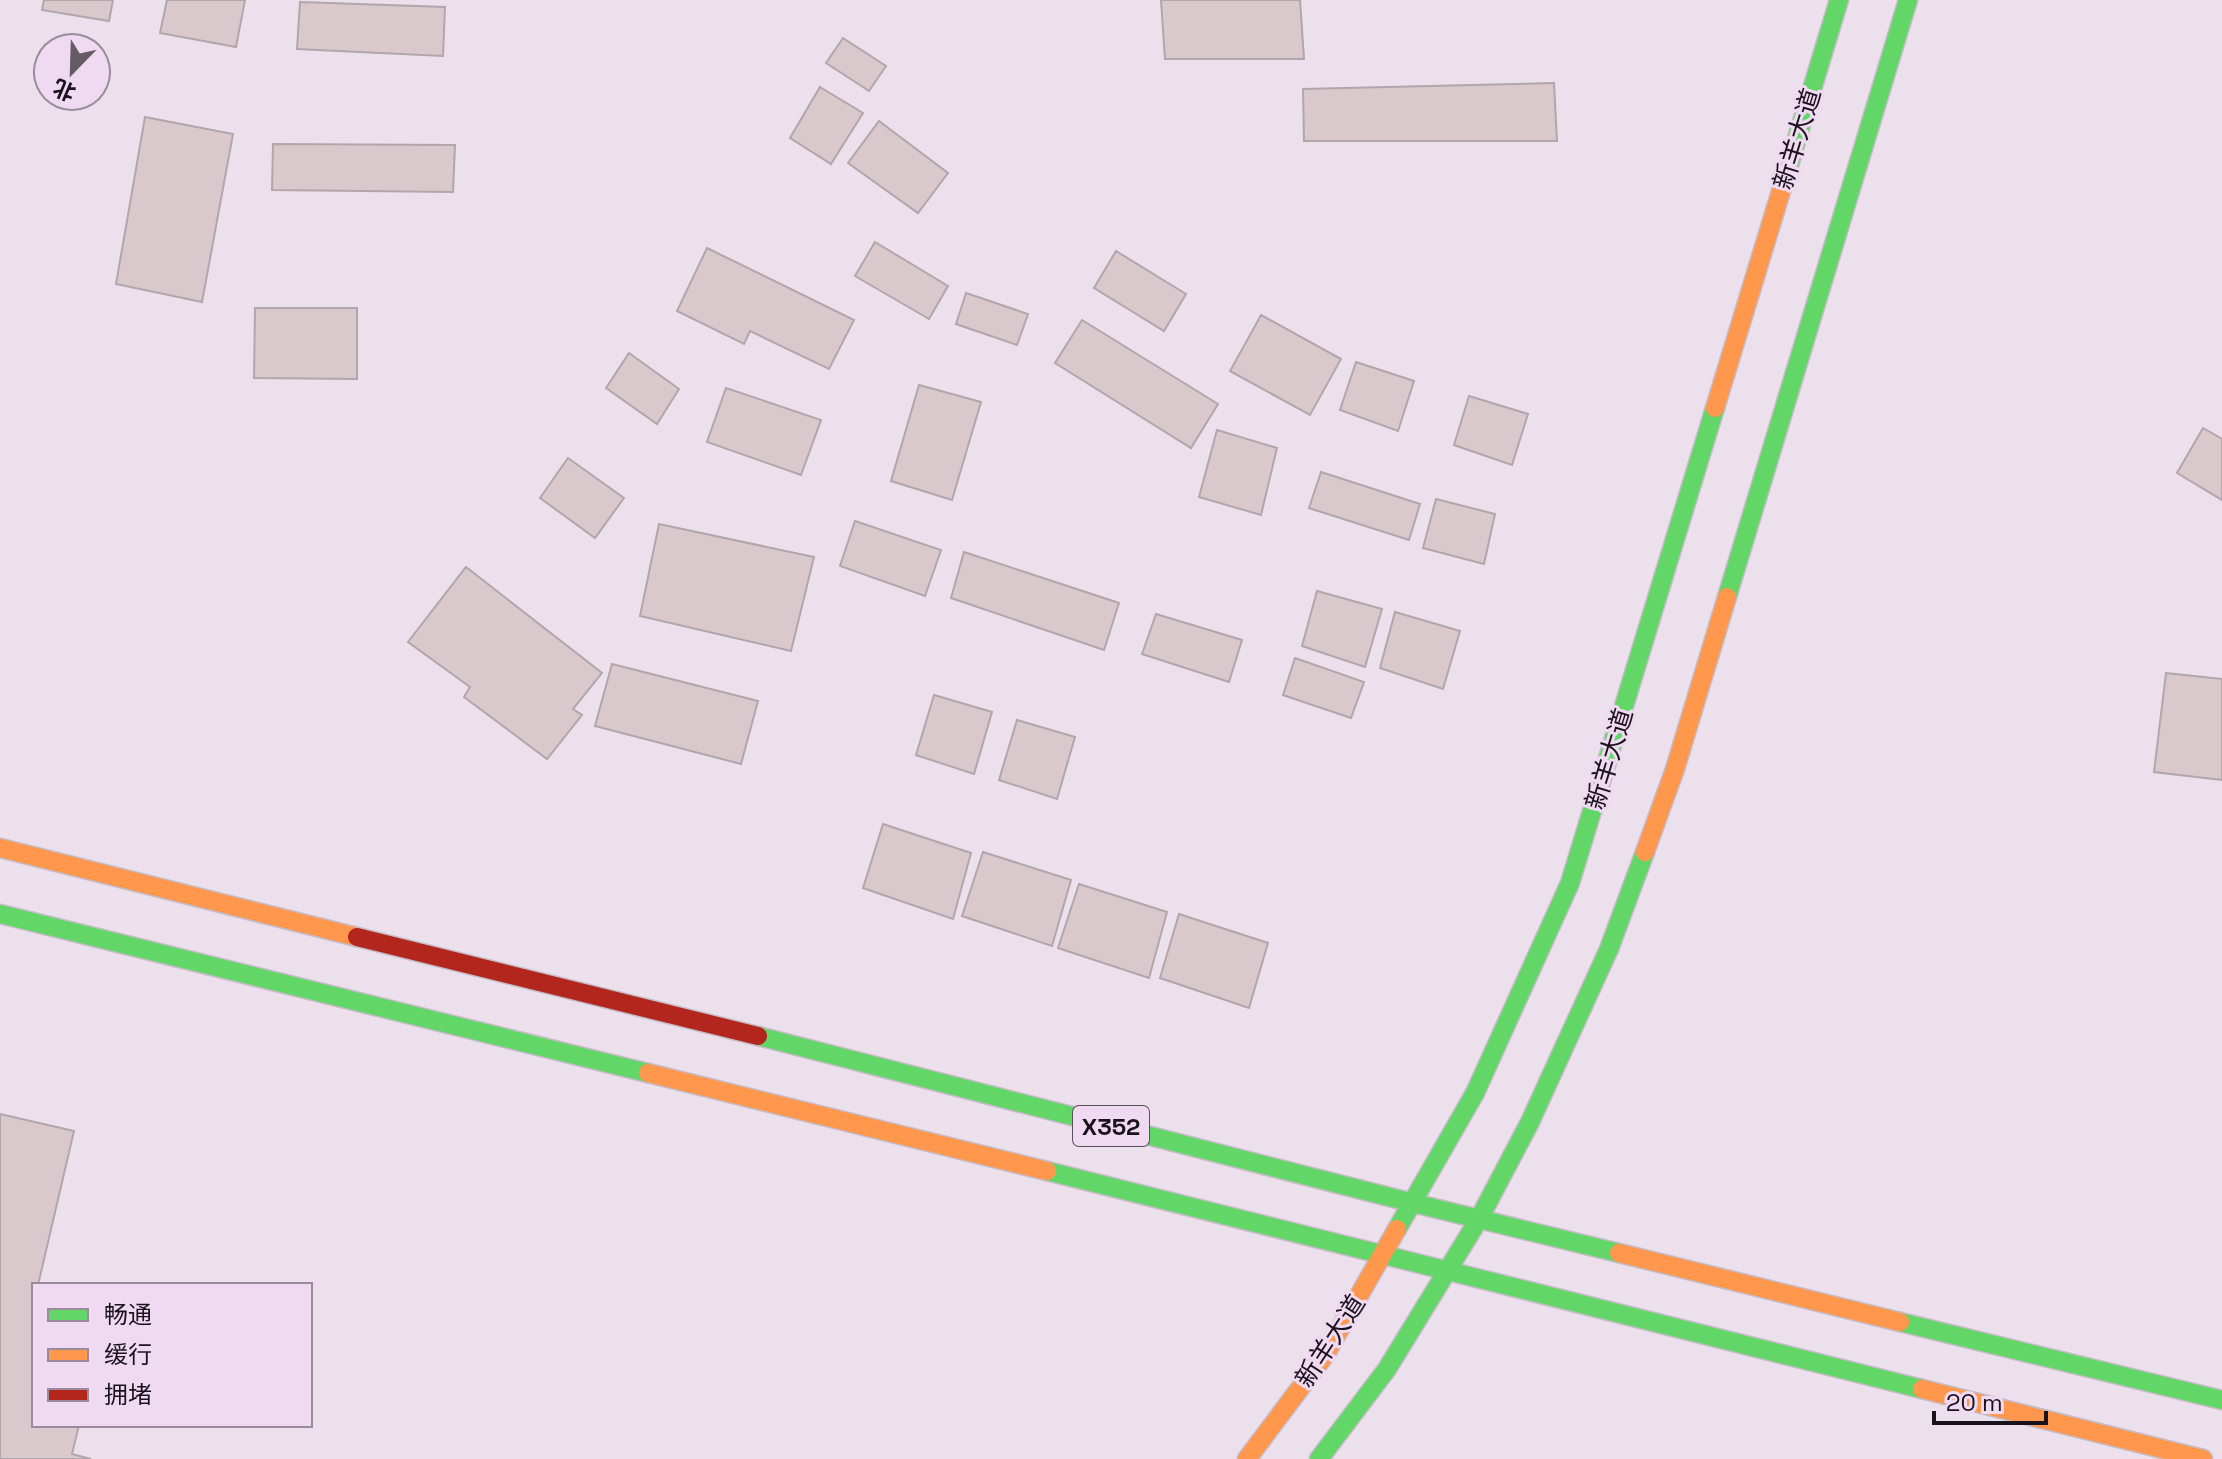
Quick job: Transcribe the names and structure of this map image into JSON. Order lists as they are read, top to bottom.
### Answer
{
  "streets": {
    "main road": ["新羊大道", "X352"]
  },
  "crossings": [
    ["新羊大道", "X352"]
  ],
  "legend": ["畅通", "缓行", "拥堵"],
  "scale_bar": "20 m",
  "north": "bottom left"
}
